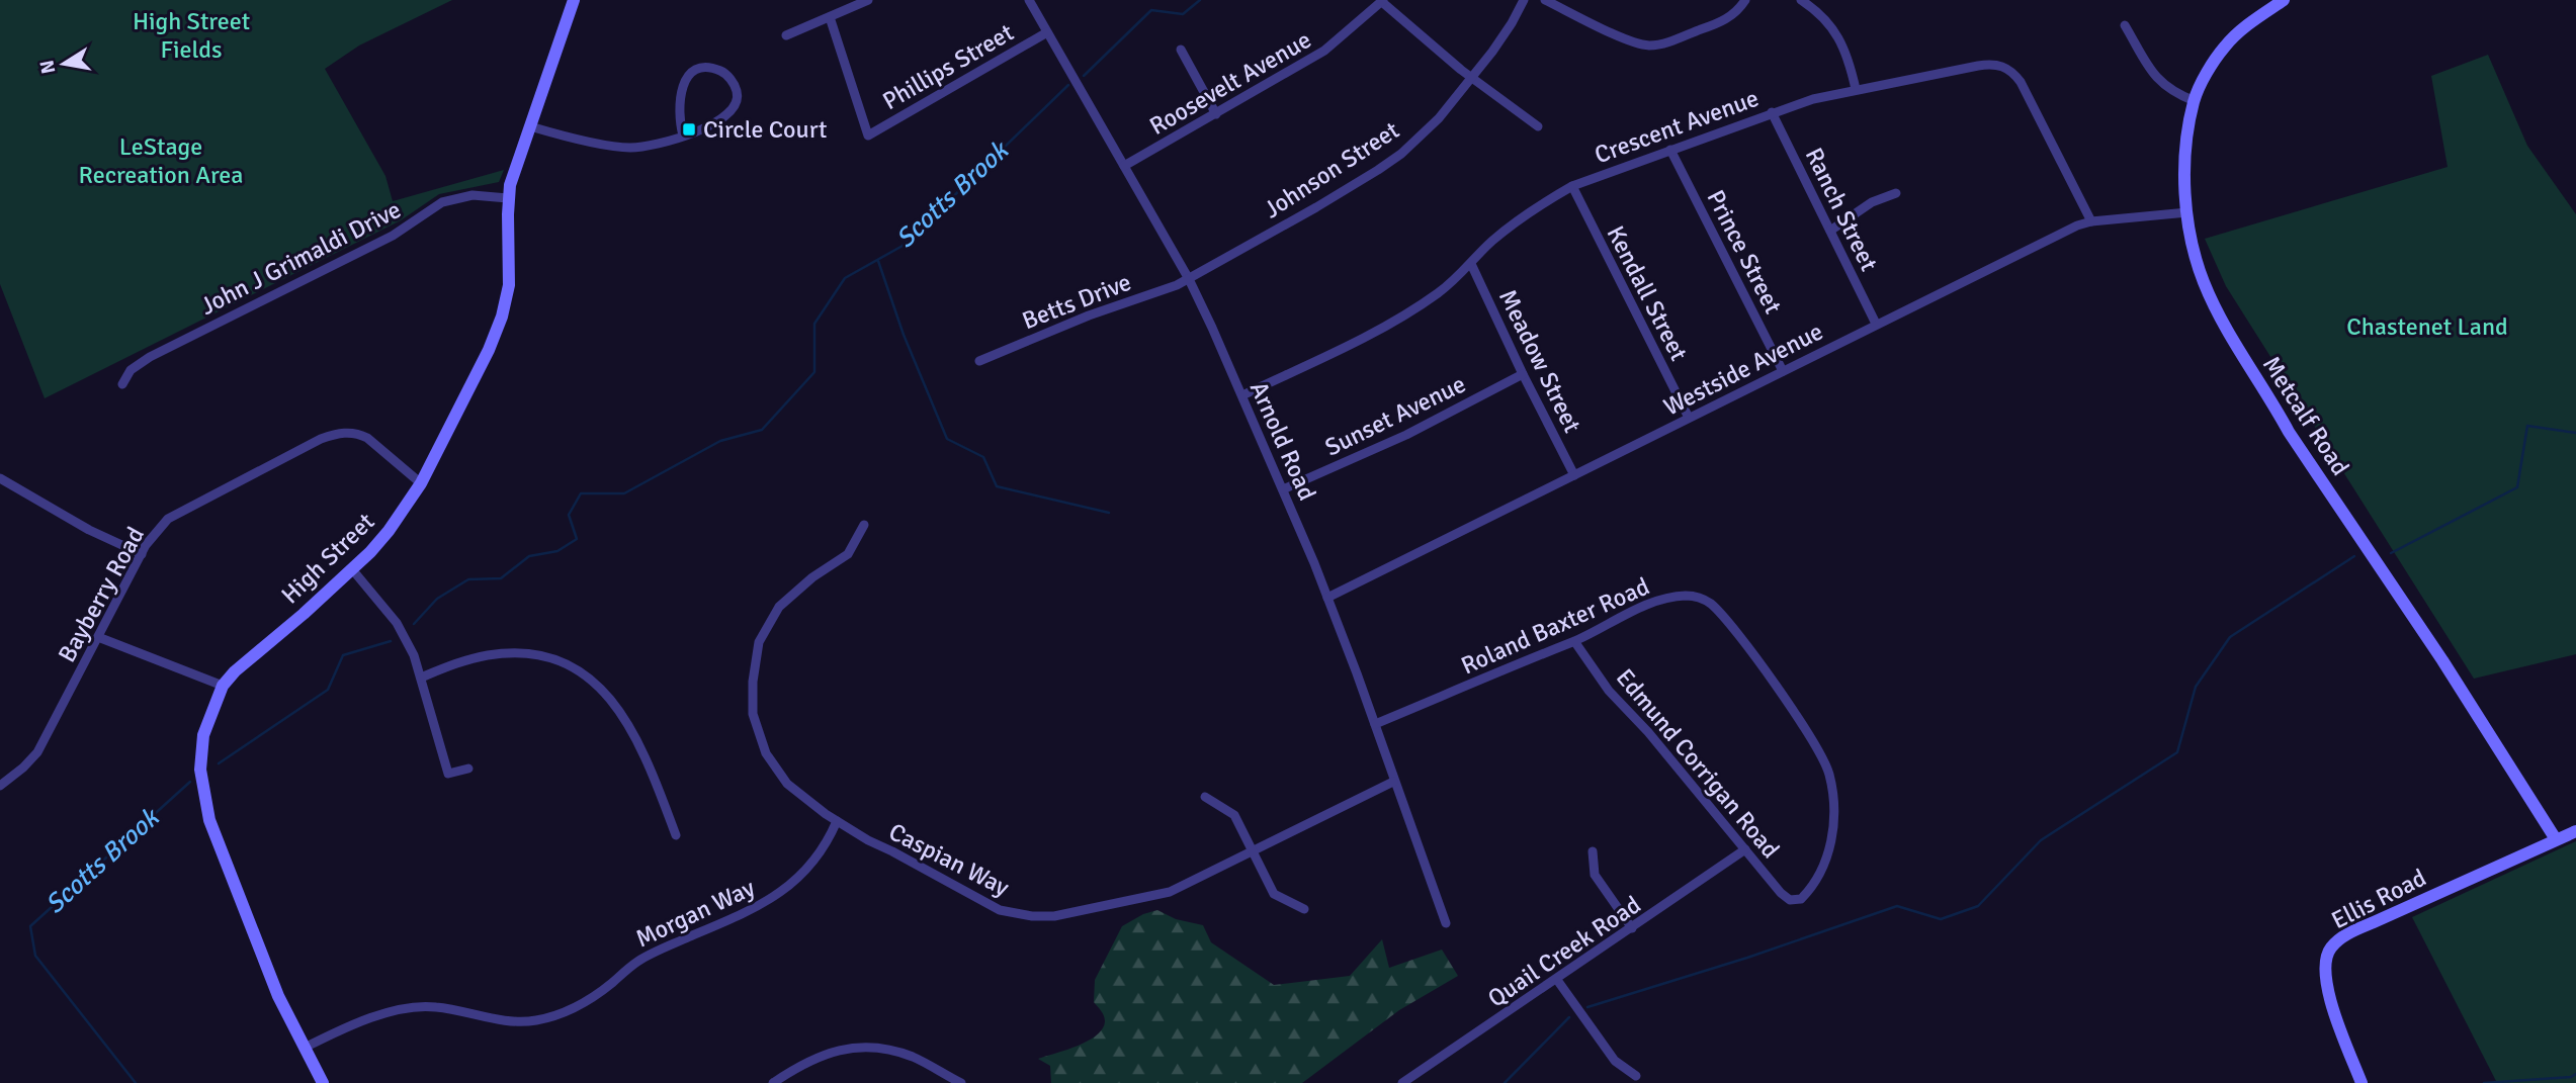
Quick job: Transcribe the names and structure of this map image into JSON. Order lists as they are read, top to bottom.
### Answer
{
  "streets": {
    "street": [
      "Phillips Street",
      "Roosevelt Avenue",
      "Crescent Avenue",
      "Johnson Street",
      "Ranch Street",
      "Prince Street",
      "John J Grimaldi Drive",
      "Kendall Street",
      "Betts Drive",
      "Meadow Street",
      "Westside Avenue",
      "Sunset Avenue",
      "Metcalf Road",
      "Arnold Road",
      "High Street",
      "Bayberry Road",
      "Roland Baxter Road",
      "Edmund Corrigan Road",
      "Caspian Way",
      "Ellis Road",
      "Morgan Way",
      "Quail Creek Road"
    ]
  },
  "crossings": [
    ["Phillips Street", "Arnold Road"],
    ["Roosevelt Avenue", "Arnold Road"],
    ["Crescent Avenue", "Ranch Street"],
    ["Crescent Avenue", "Prince Street"],
    ["Crescent Avenue", "Kendall Street"],
    ["Crescent Avenue", "Meadow Street"],
    ["Crescent Avenue", "Westside Avenue"],
    ["Crescent Avenue", "Arnold Road"],
    ["Johnson Street", "Betts Drive"],
    ["Johnson Street", "Arnold Road"],
    ["Ranch Street", "Westside Avenue"],
    ["Prince Street", "Westside Avenue"],
    ["John J Grimaldi Drive", "High Street"],
    ["Kendall Street", "Westside Avenue"],
    ["Betts Drive", "Arnold Road"],
    ["Meadow Street", "Westside Avenue"],
    ["Meadow Street", "Sunset Avenue"],
    ["Westside Avenue", "Metcalf Road"],
    ["Westside Avenue", "Arnold Road"],
    ["Sunset Avenue", "Arnold Road"],
    ["Metcalf Road", "Ellis Road"],
    ["Arnold Road", "Roland Baxter Road"],
    ["Arnold Road", "Caspian Way"],
    ["High Street", "Bayberry Road"],
    ["High Street", "Morgan Way"],
    ["Roland Baxter Road", "Edmund Corrigan Road"],
    ["Edmund Corrigan Road", "Quail Creek Road"],
    ["Caspian Way", "Morgan Way"]
  ],
  "water": ["Scotts Brook"],
  "parks": ["High Street Fields", "LeStage Recreation Area", "Chastenet Land"],
  "places": {
    "transit": ["Circle Court"]
  },
  "north": "left"
}
